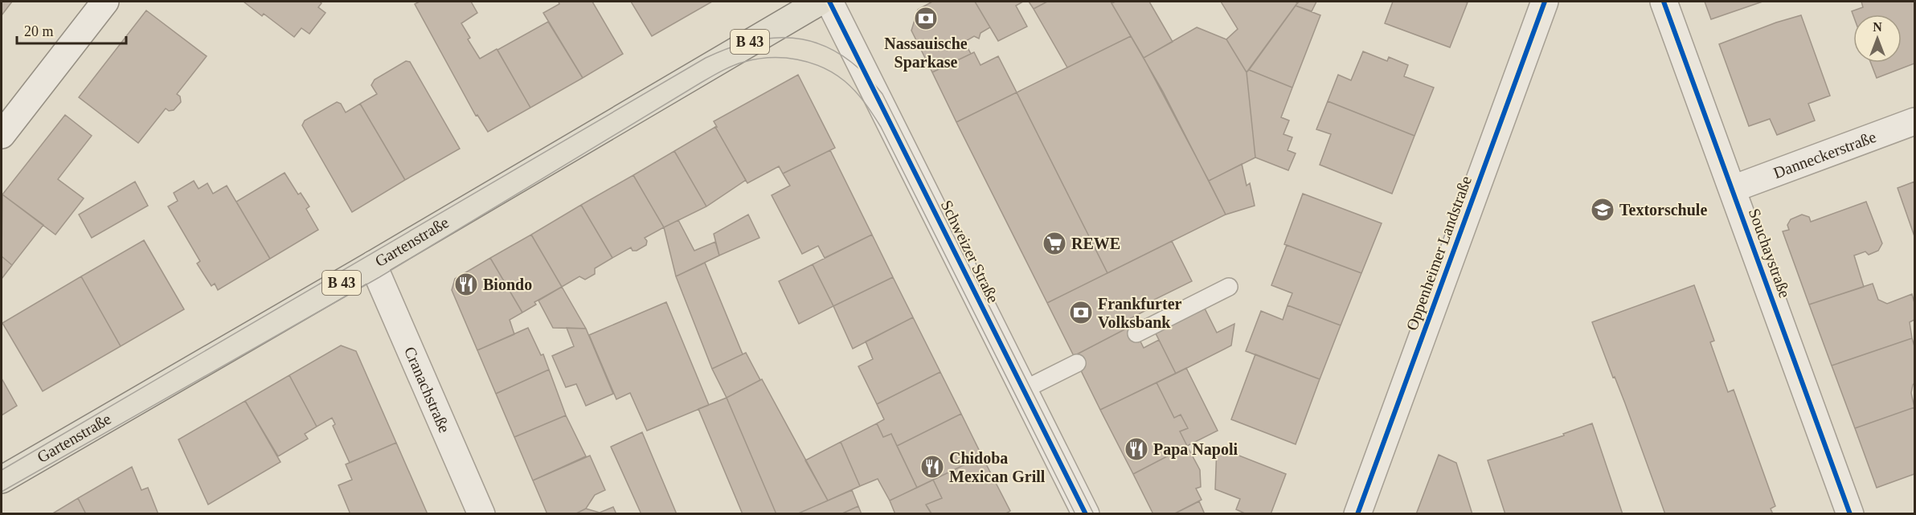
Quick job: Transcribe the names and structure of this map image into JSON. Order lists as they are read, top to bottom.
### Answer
{
  "streets": {
    "main road": ["B 43", "Gartenstraße"],
    "street": [
      "Danneckerstraße",
      "Schweizer Straße",
      "Oppenheimer Landstraße",
      "Souchaystraße",
      "Cranachstraße"
    ]
  },
  "crossings": [
    ["Danneckerstraße", "Souchaystraße"],
    ["Gartenstraße", "Cranachstraße"]
  ],
  "places": {
    "bank": ["Nassauische Sparkase", "Frankfurter Volksbank"],
    "school or university": ["Textorschule"],
    "supermarket": ["REWE"],
    "restaurant": ["Biondo", "Papa Napoli", "Chidoba Mexican Grill"]
  },
  "scale_bar": "20 m",
  "north": "top"
}
